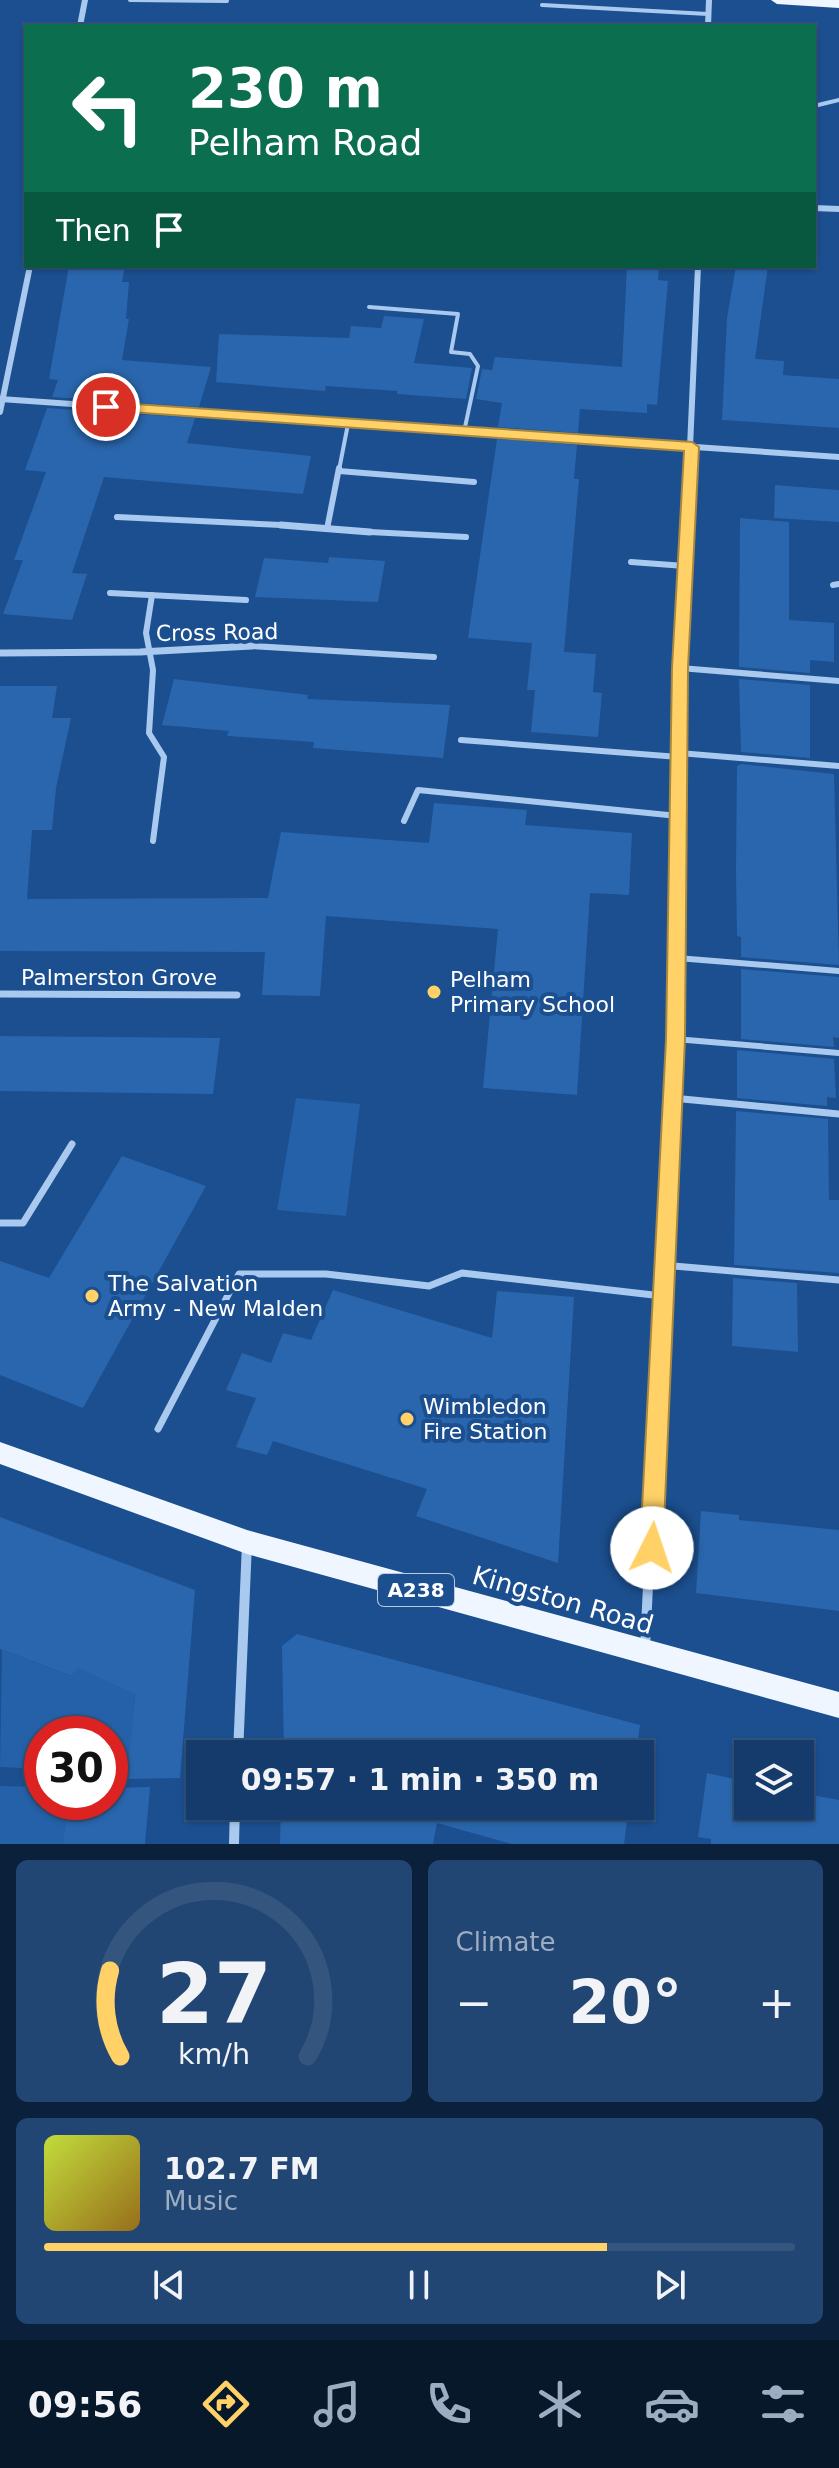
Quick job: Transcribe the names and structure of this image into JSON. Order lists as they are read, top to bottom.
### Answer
{
  "streets": {
    "main road": ["A238", "Kingston Road"],
    "street": ["Cross Road", "Palmerston Grove"]
  },
  "places": ["Pelham Primary School", "The Salvation Army - New Malden", "Wimbledon Fire Station"],
  "page": {
    "turn": ["230 m", "Pelham Road"],
    "then": "Then",
    "limit": "30",
    "trip": "09:57 · 1 min · 350 m",
    "tile": "Climate",
    "heat": ["−", "20°", "+"],
    "song": ["102.7 FM", "Music"],
    "tabs": "09:56",
    "gauge": ["27", "km/h"]
  }
}
